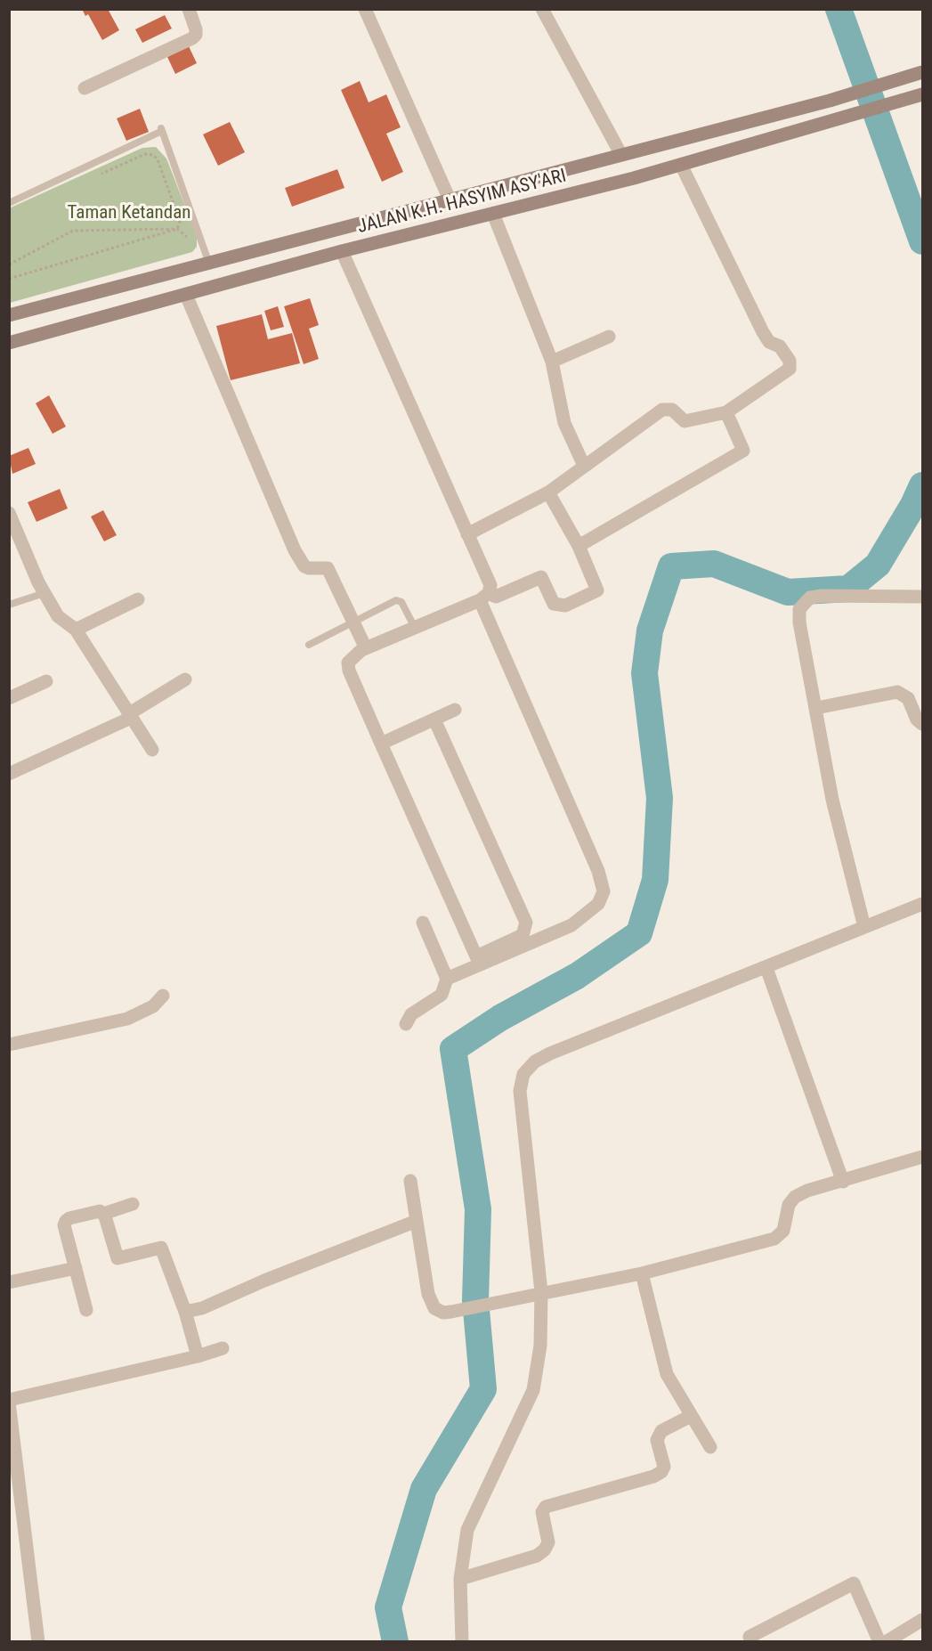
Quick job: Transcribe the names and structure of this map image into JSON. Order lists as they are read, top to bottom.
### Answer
{
  "streets": {
    "main road": ["JALAN K.H. HASYIM ASY'ARI"]
  },
  "parks": ["Taman Ketandan"]
}
